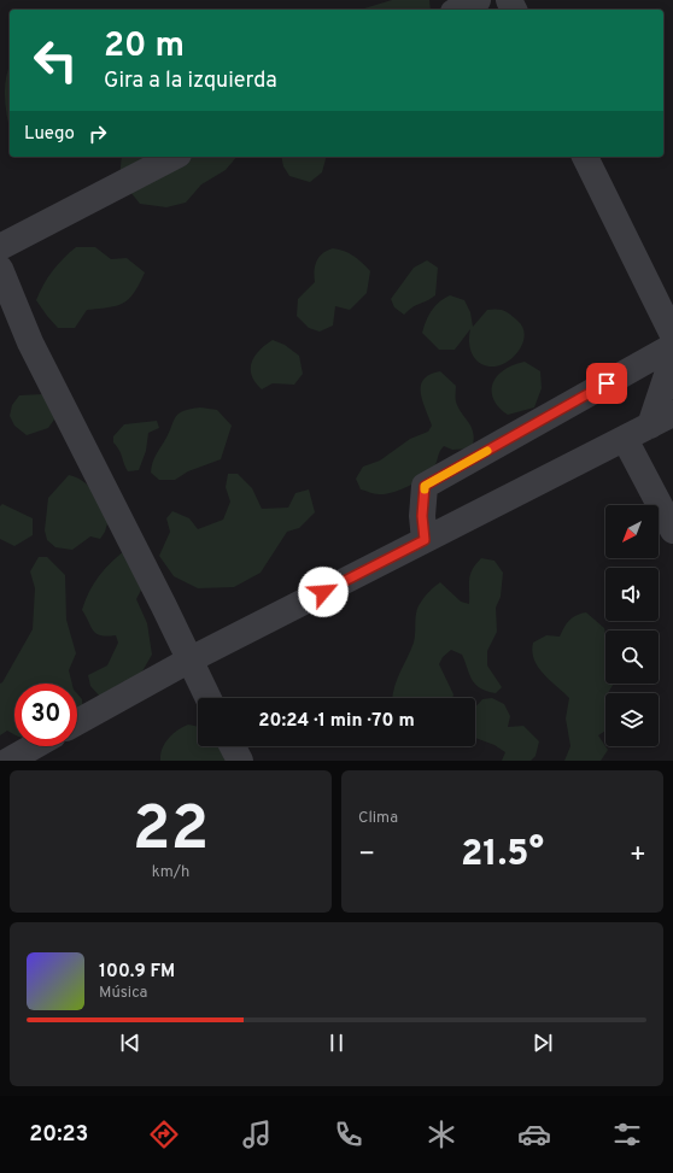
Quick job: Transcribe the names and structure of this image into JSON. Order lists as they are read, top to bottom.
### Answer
{
  "north": "bottom left",
  "page": {
    "turn": ["20 m", "Gira a la izquierda"],
    "then": "Luego",
    "limit": "30",
    "trip": "20:24 · 1 min · 70 m",
    "tile": [
      ["22", "km/h"],
      "Clima"
    ],
    "heat": ["−", "21.5°", "+"],
    "song": ["100.9 FM", "Música"],
    "tabs": "20:23"
  }
}
